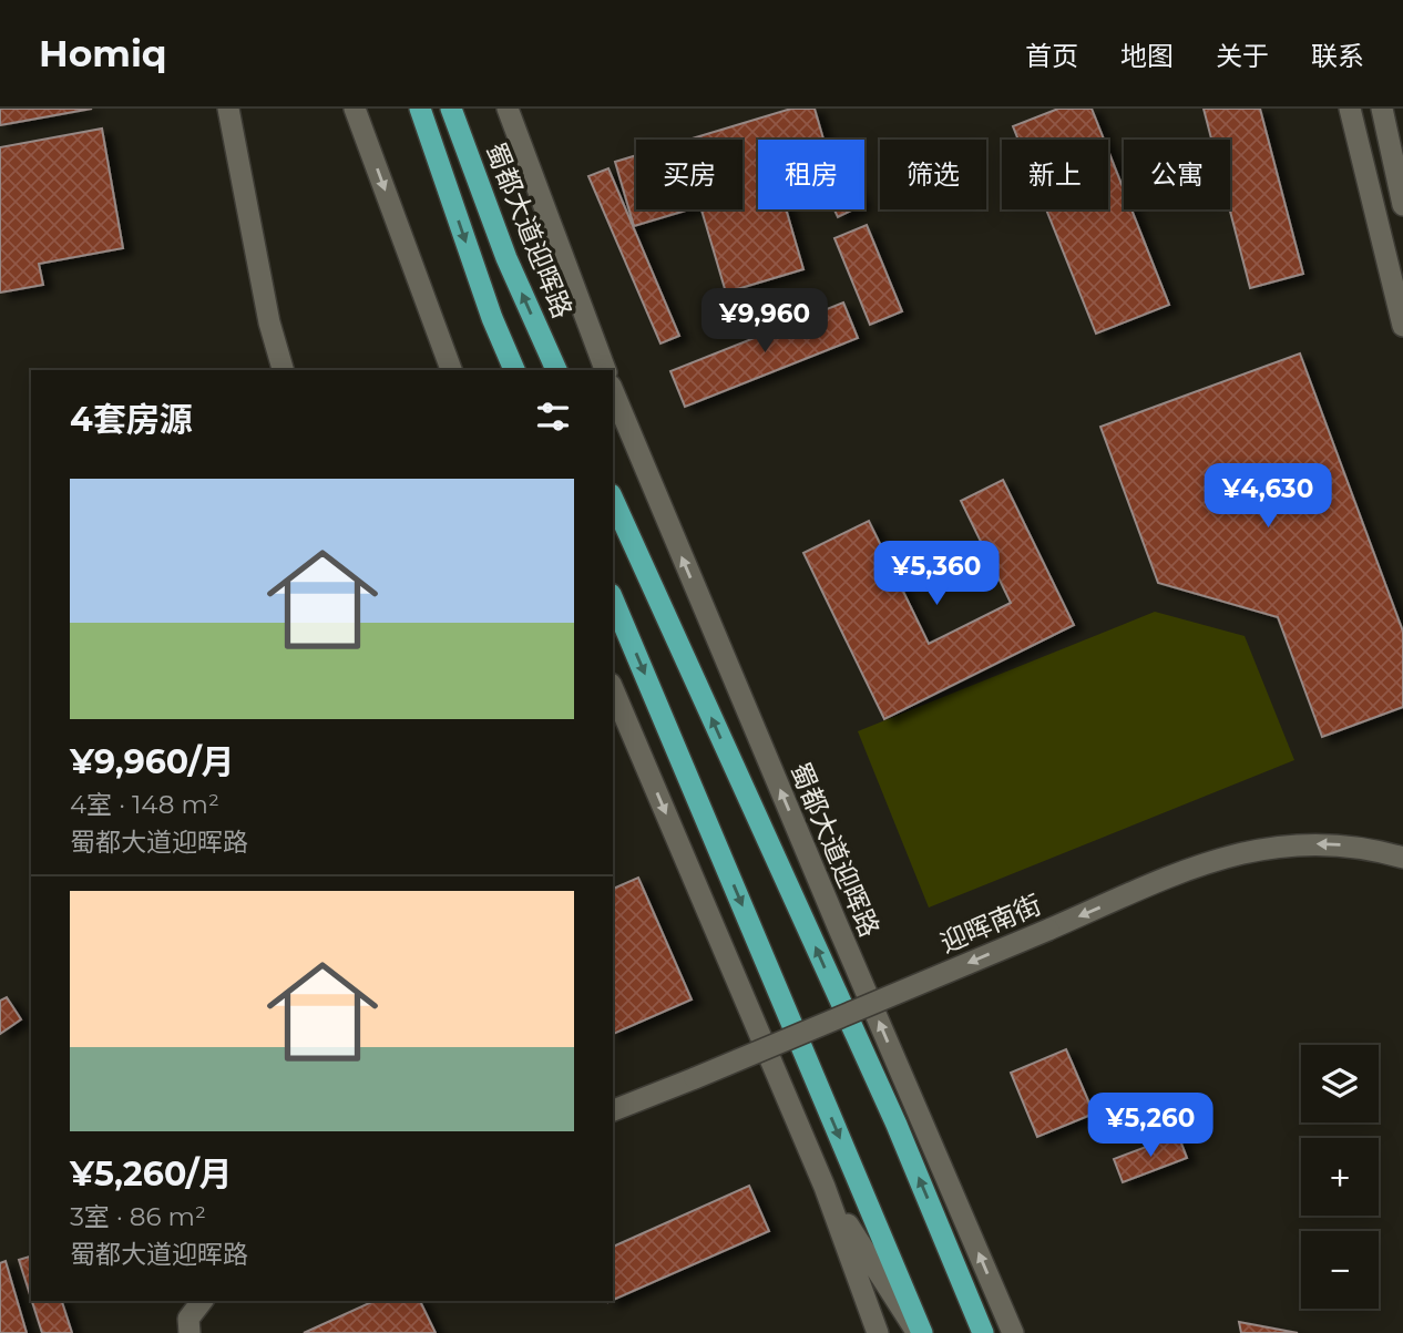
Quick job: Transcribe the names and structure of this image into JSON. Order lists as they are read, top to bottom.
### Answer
{
  "streets": {
    "highway": ["蜀都大道迎晖路"],
    "main road": ["迎晖南街"]
  },
  "one_way": ["迎晖南街"],
  "page": {
    "header": "Homiq",
    "nav": [
      "首页",
      "地图",
      "关于",
      "联系"
    ],
    "chip": [
      "买房",
      "租房",
      "筛选",
      "新上",
      "公寓"
    ],
    "price": [
      "¥9,960",
      "¥4,630",
      "¥5,360",
      "¥5,260"
    ],
    "heading": "4套房源",
    "list": [
      {
        "name": "¥9,960/月",
        "note": "4室 · 148 m² · 蜀都大道迎晖路"
      },
      {
        "name": "¥5,260/月",
        "note": "3室 · 86 m² · 蜀都大道迎晖路"
      }
    ],
    "map_buttons": ["+", "−"]
  }
}
